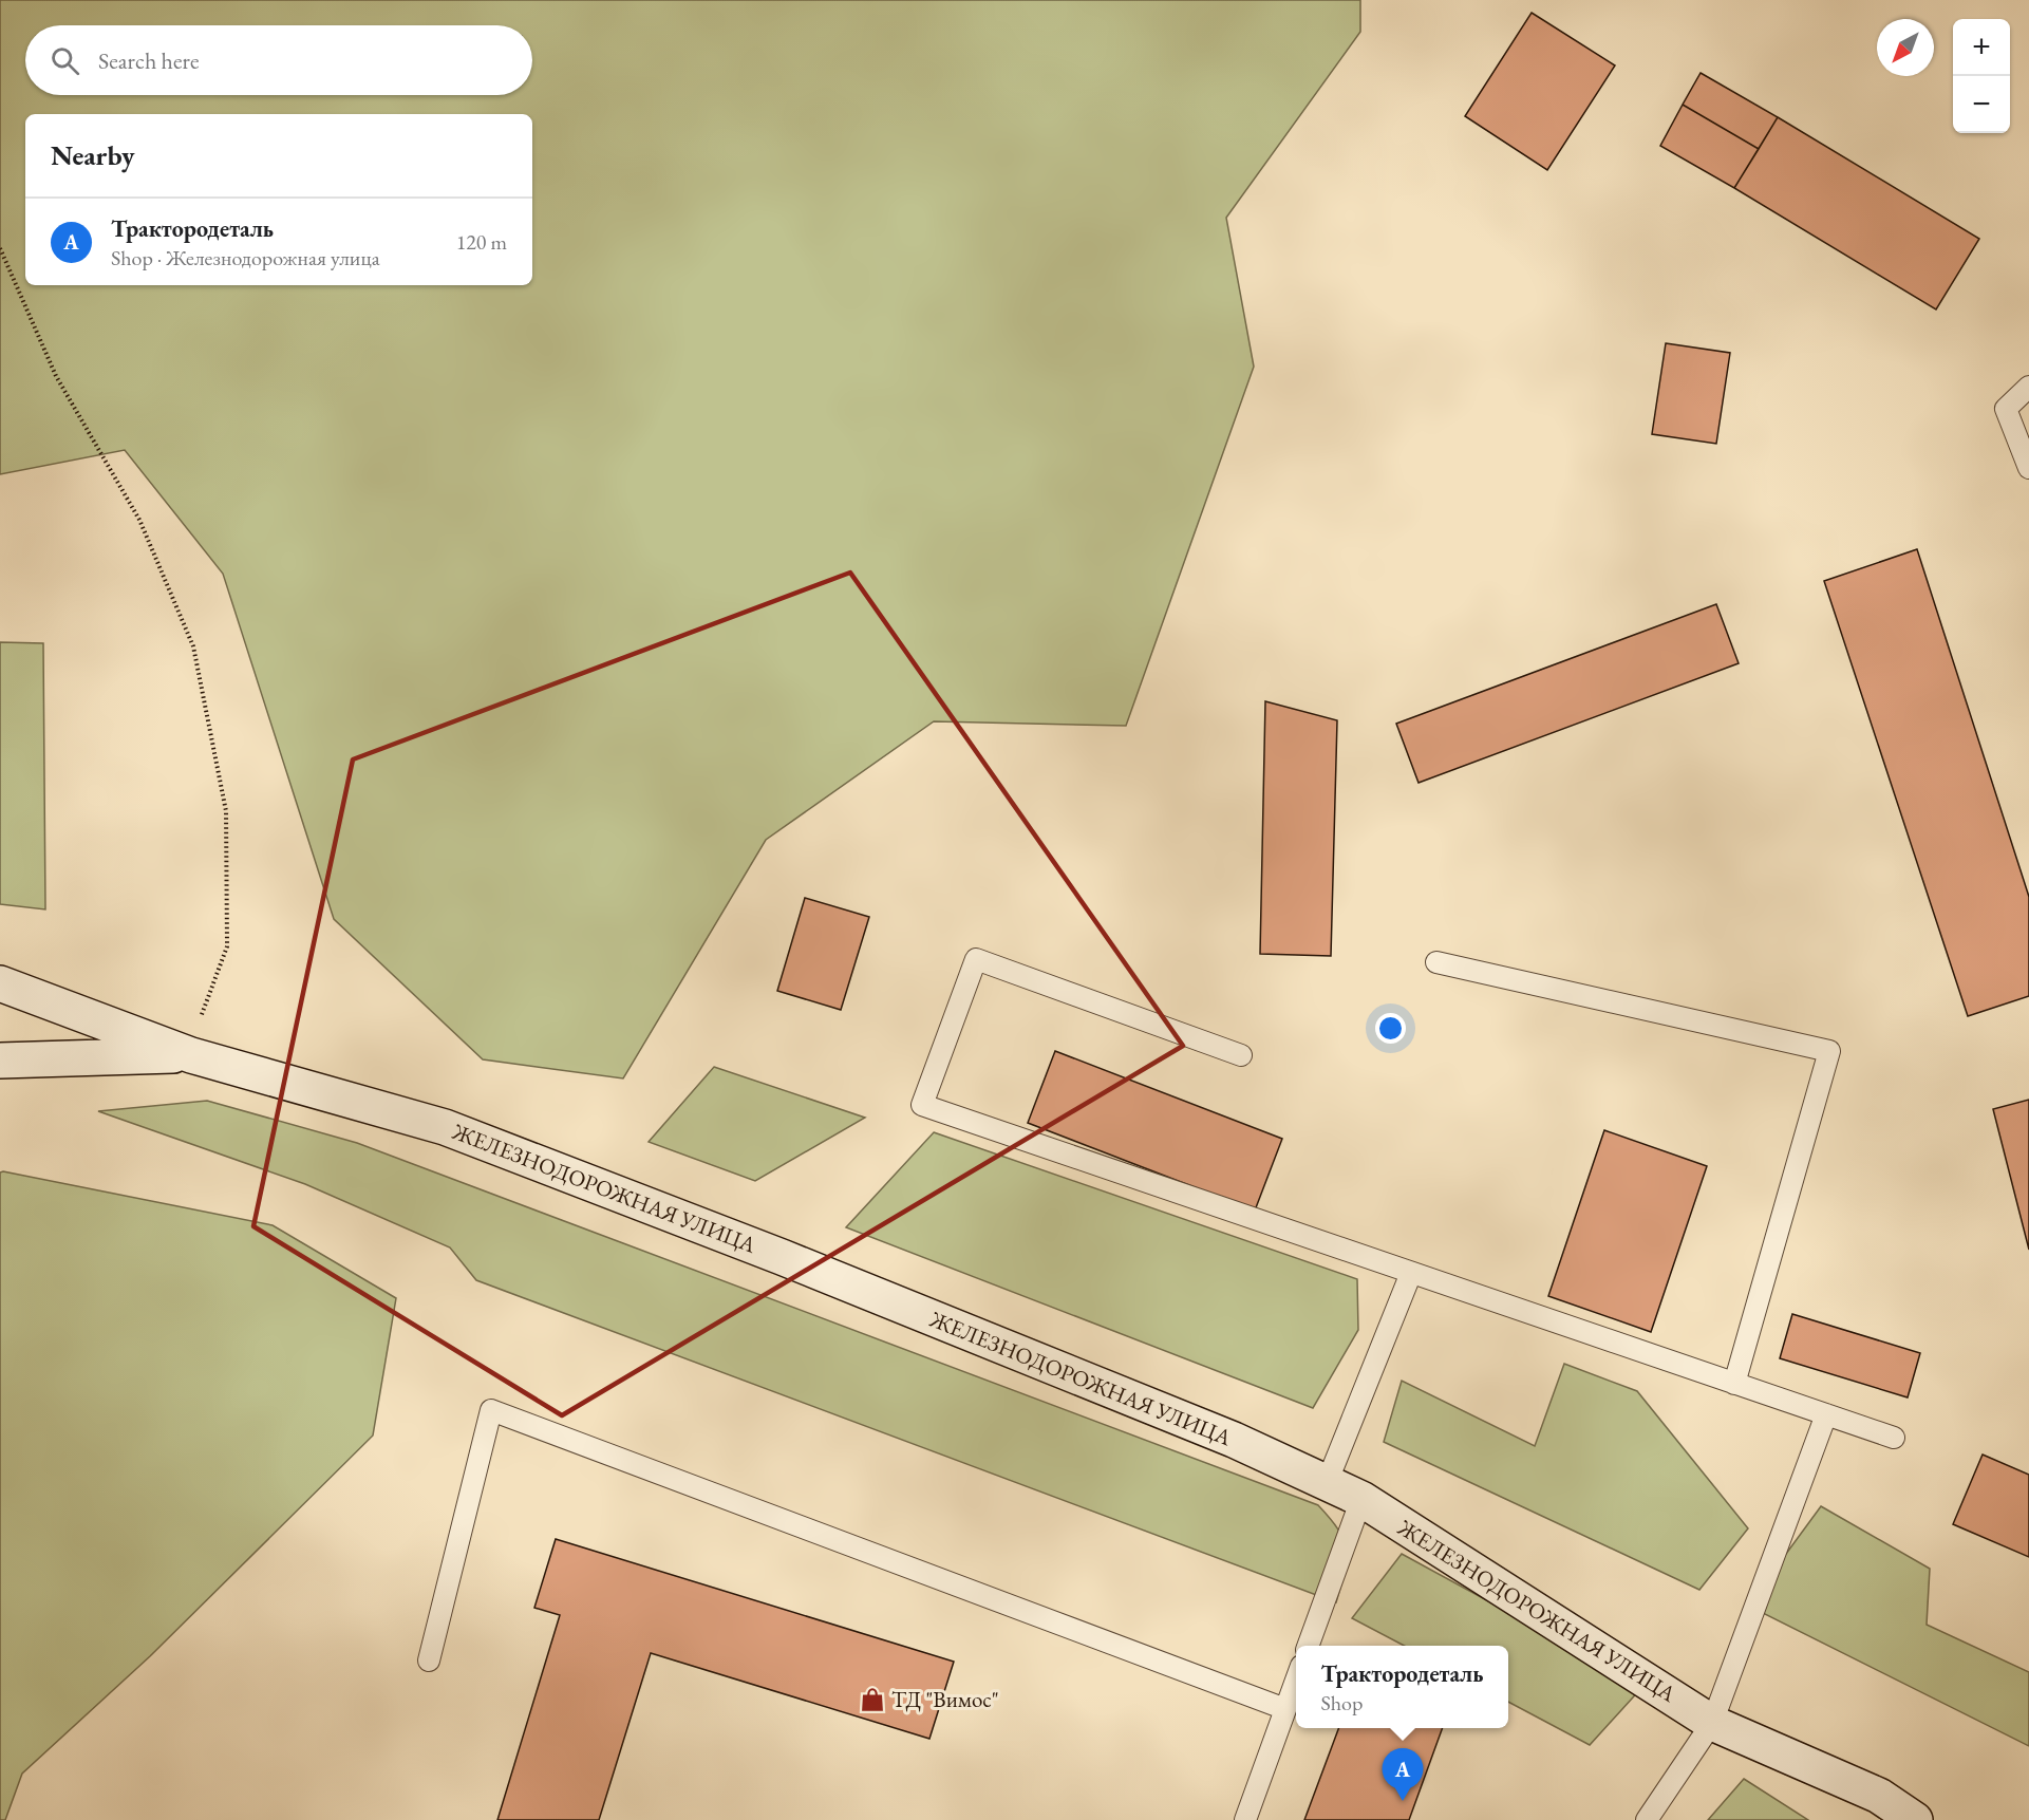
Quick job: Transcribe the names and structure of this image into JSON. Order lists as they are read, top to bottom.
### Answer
{
  "streets": {
    "street": ["ЖЕЛЕЗНОДОРОЖНАЯ УЛИЦА"]
  },
  "places": {
    "shop": ["ТД \"Вимос\""]
  },
  "north": "bottom left",
  "page": {
    "map_buttons": ["+", "−"],
    "search": "Search here",
    "heading": "Nearby",
    "list": [
      {
        "mark": "A",
        "name": "Трактородеталь",
        "note": "Shop · Железнодорожная улица",
        "value": "120 m"
      }
    ],
    "popup": ["Трактородеталь", "Shop"],
    "pins": "A"
  }
}
